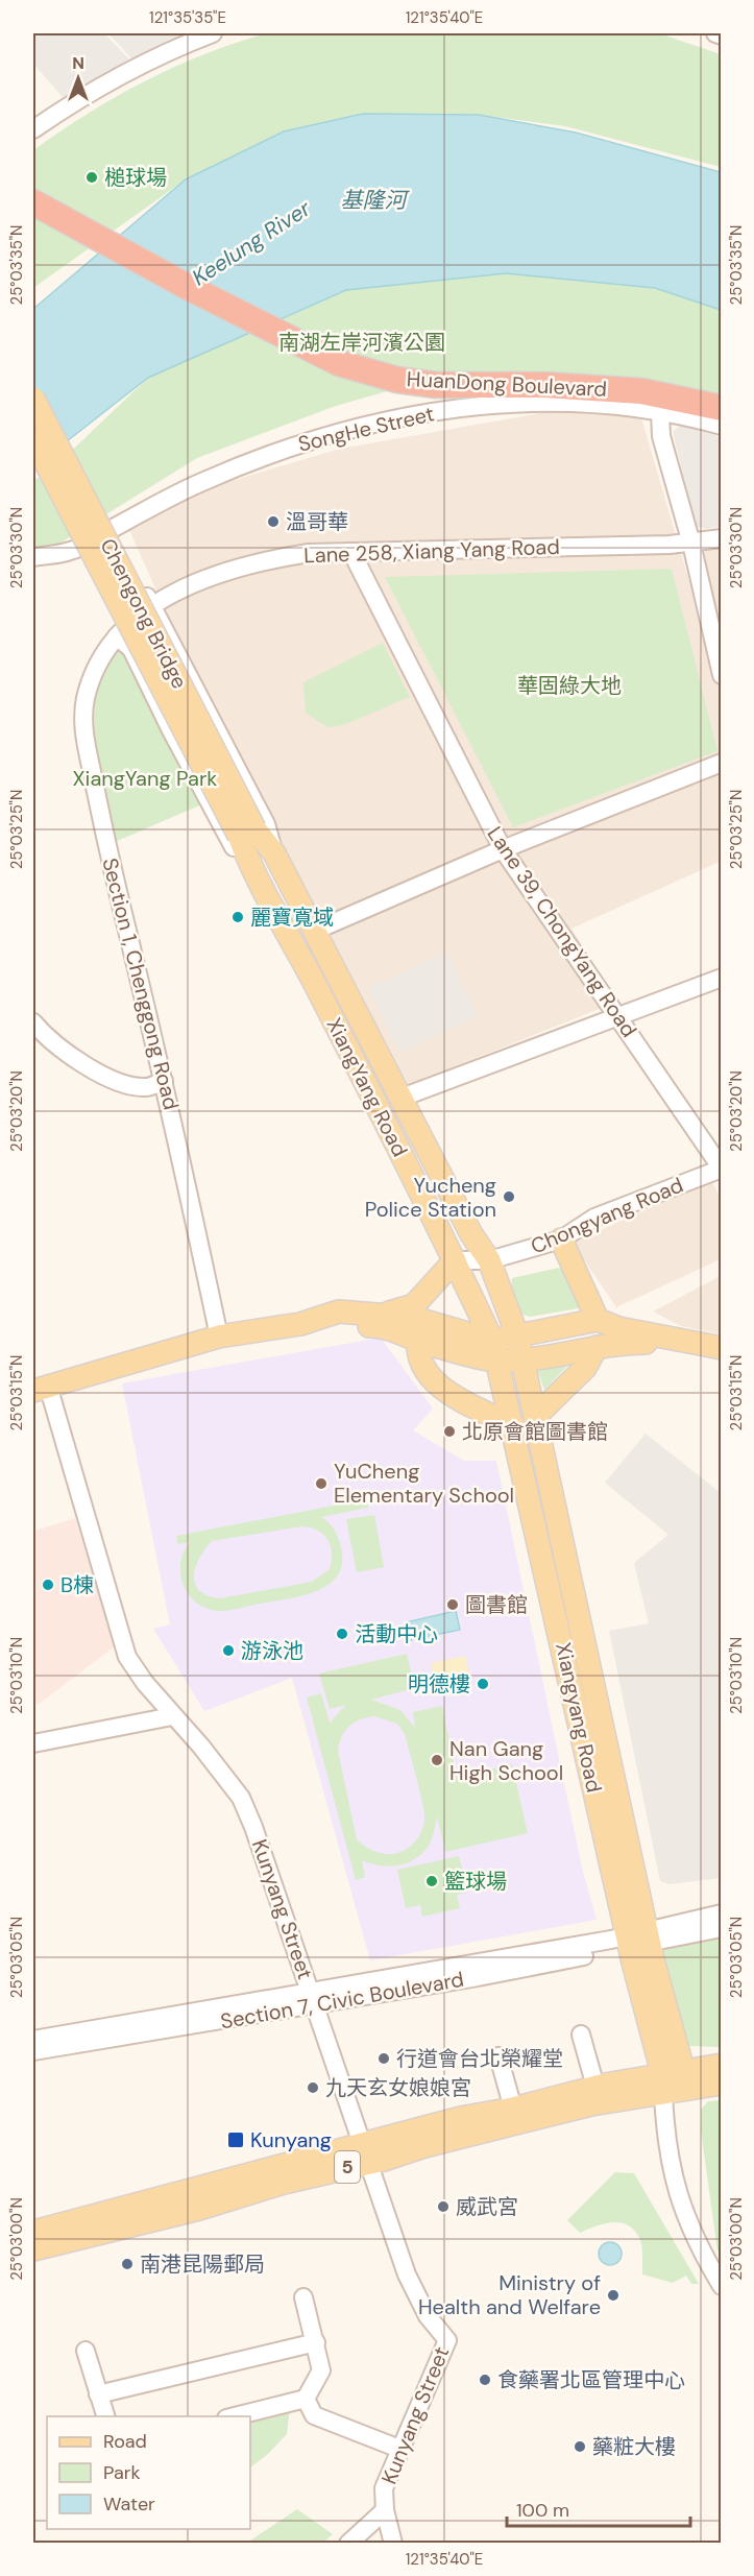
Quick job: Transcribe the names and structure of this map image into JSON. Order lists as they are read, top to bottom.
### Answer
{
  "streets": {
    "highway": ["HuanDong Boulevard"],
    "main road": [
      "Chengong Bridge",
      "XiangYang Road",
      "Xiangyang Road",
      "5"
    ],
    "street": [
      "SongHe Street",
      "Lane 258, Xiang Yang Road",
      "Lane 39, ChongYang Road",
      "Section 1, Chenggong Road",
      "Chongyang Road",
      "Kunyang Street",
      "Section 7, Civic Boulevard"
    ]
  },
  "crossings": [
    ["Lane 258, Xiang Yang Road", "Lane 39, ChongYang Road"],
    ["Lane 258, Xiang Yang Road", "Section 1, Chenggong Road"],
    ["Chengong Bridge", "XiangYang Road"],
    ["Lane 39, ChongYang Road", "Chongyang Road"],
    ["XiangYang Road", "Chongyang Road"],
    ["XiangYang Road", "Xiangyang Road"],
    ["Xiangyang Road", "Section 7, Civic Boulevard"],
    ["Xiangyang Road", "5"],
    ["Kunyang Street", "Section 7, Civic Boulevard"],
    ["Kunyang Street", "5"]
  ],
  "water": ["基隆河", "Keelung River"],
  "parks": ["南湖左岸河濱公園", "華固綠大地", "XiangYang Park"],
  "places": {
    "other": [
      "槌球場",
      "溫哥華",
      "麗寶寬域",
      "Yucheng Police Station",
      "北原會館圖書館",
      "YuCheng Elementary School",
      "B棟",
      "圖書館",
      "活動中心",
      "游泳池",
      "明德樓",
      "Nan Gang High School",
      "籃球場",
      "行道會台北榮耀堂",
      "九天玄女娘娘宮",
      "威武宮",
      "南港昆陽郵局",
      "Ministry of Health and Welfare",
      "食藥署北區管理中心",
      "藥粧大樓"
    ],
    "transit": ["Kunyang"]
  },
  "legend": ["Road", "Park", "Water"],
  "scale_bar": "100 m",
  "north": "top",
  "coordinates": [
    "121°35'35\"E",
    "121°35'40\"E",
    "25°03'35\"N",
    "25°03'30\"N",
    "25°03'25\"N",
    "25°03'20\"N",
    "25°03'15\"N",
    "25°03'10\"N",
    "25°03'05\"N",
    "25°03'00\"N"
  ]
}
